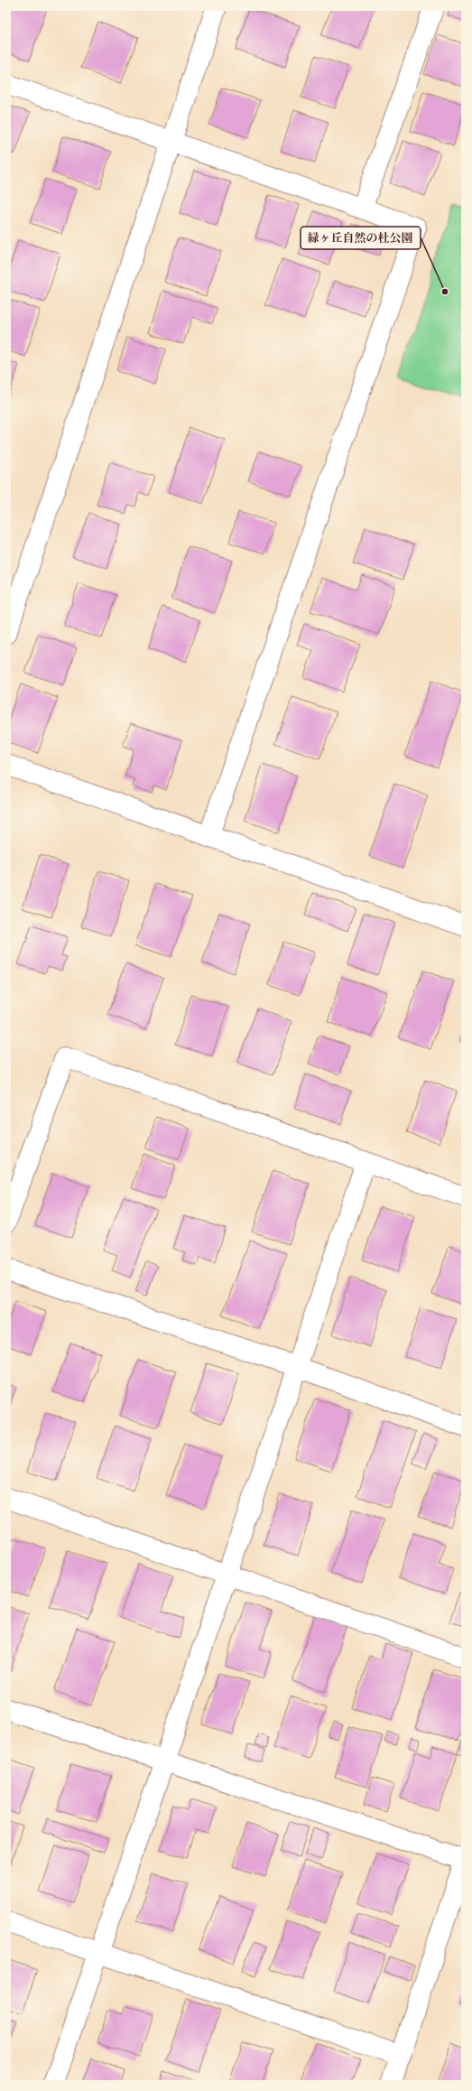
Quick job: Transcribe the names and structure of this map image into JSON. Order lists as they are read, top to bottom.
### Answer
{
  "places": ["緑ヶ丘自然の杜公園"]
}
